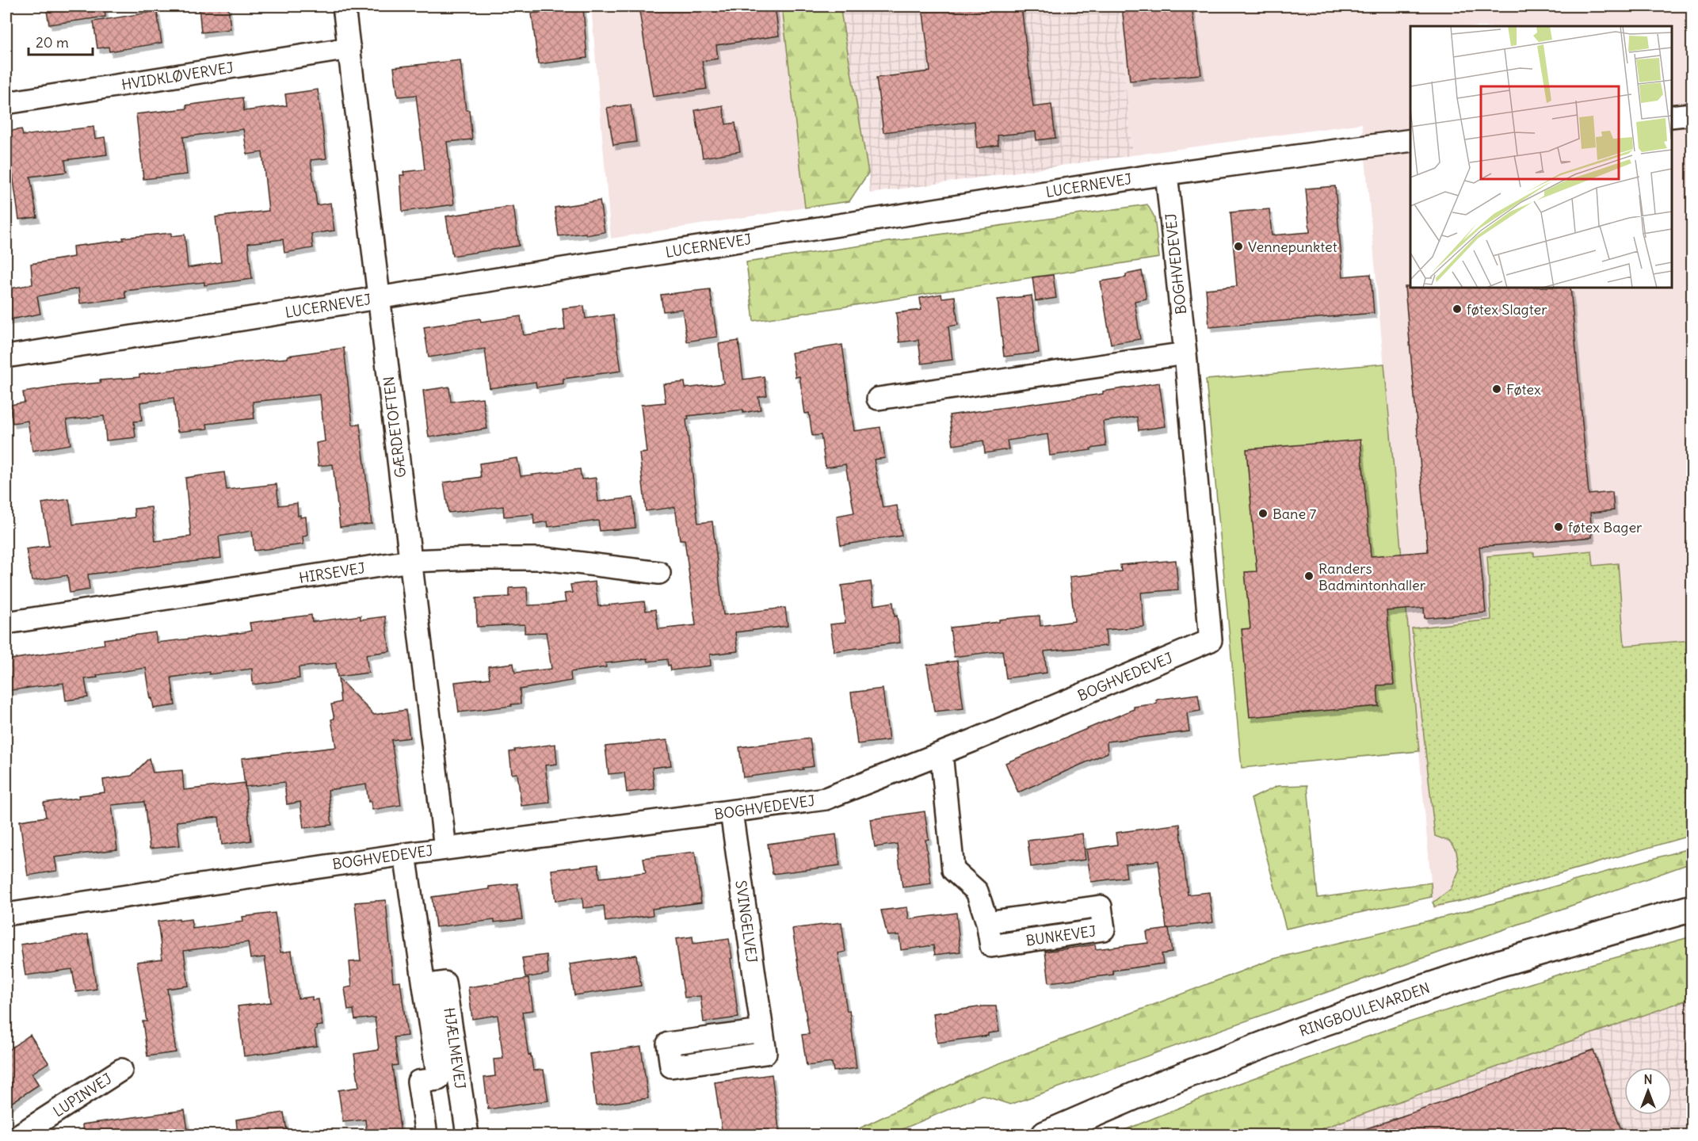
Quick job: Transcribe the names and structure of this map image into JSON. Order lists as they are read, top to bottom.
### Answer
{
  "streets": {
    "main road": ["RINGBOULEVARDEN"],
    "street": [
      "HVIDKLØVERVEJ",
      "LUCERNEVEJ",
      "BOGHVEDEVEJ",
      "GÆRDETOFTEN",
      "HIRSEVEJ",
      "SVINGELVEJ",
      "BUNKEVEJ",
      "HJÆLMEVEJ",
      "LUPINVEJ"
    ]
  },
  "crossings": [
    ["HVIDKLØVERVEJ", "GÆRDETOFTEN"],
    ["LUCERNEVEJ", "BOGHVEDEVEJ"],
    ["LUCERNEVEJ", "GÆRDETOFTEN"],
    ["BOGHVEDEVEJ", "GÆRDETOFTEN"],
    ["BOGHVEDEVEJ", "SVINGELVEJ"],
    ["BOGHVEDEVEJ", "BUNKEVEJ"],
    ["BOGHVEDEVEJ", "HJÆLMEVEJ"],
    ["GÆRDETOFTEN", "HIRSEVEJ"]
  ],
  "places": [
    "Vennepunktet",
    "føtex Slagter",
    "Føtex",
    "Bane 7",
    "føtex Bager",
    "Randers Badmintonhaller"
  ],
  "scale_bar": "20 m",
  "north": "top"
}
